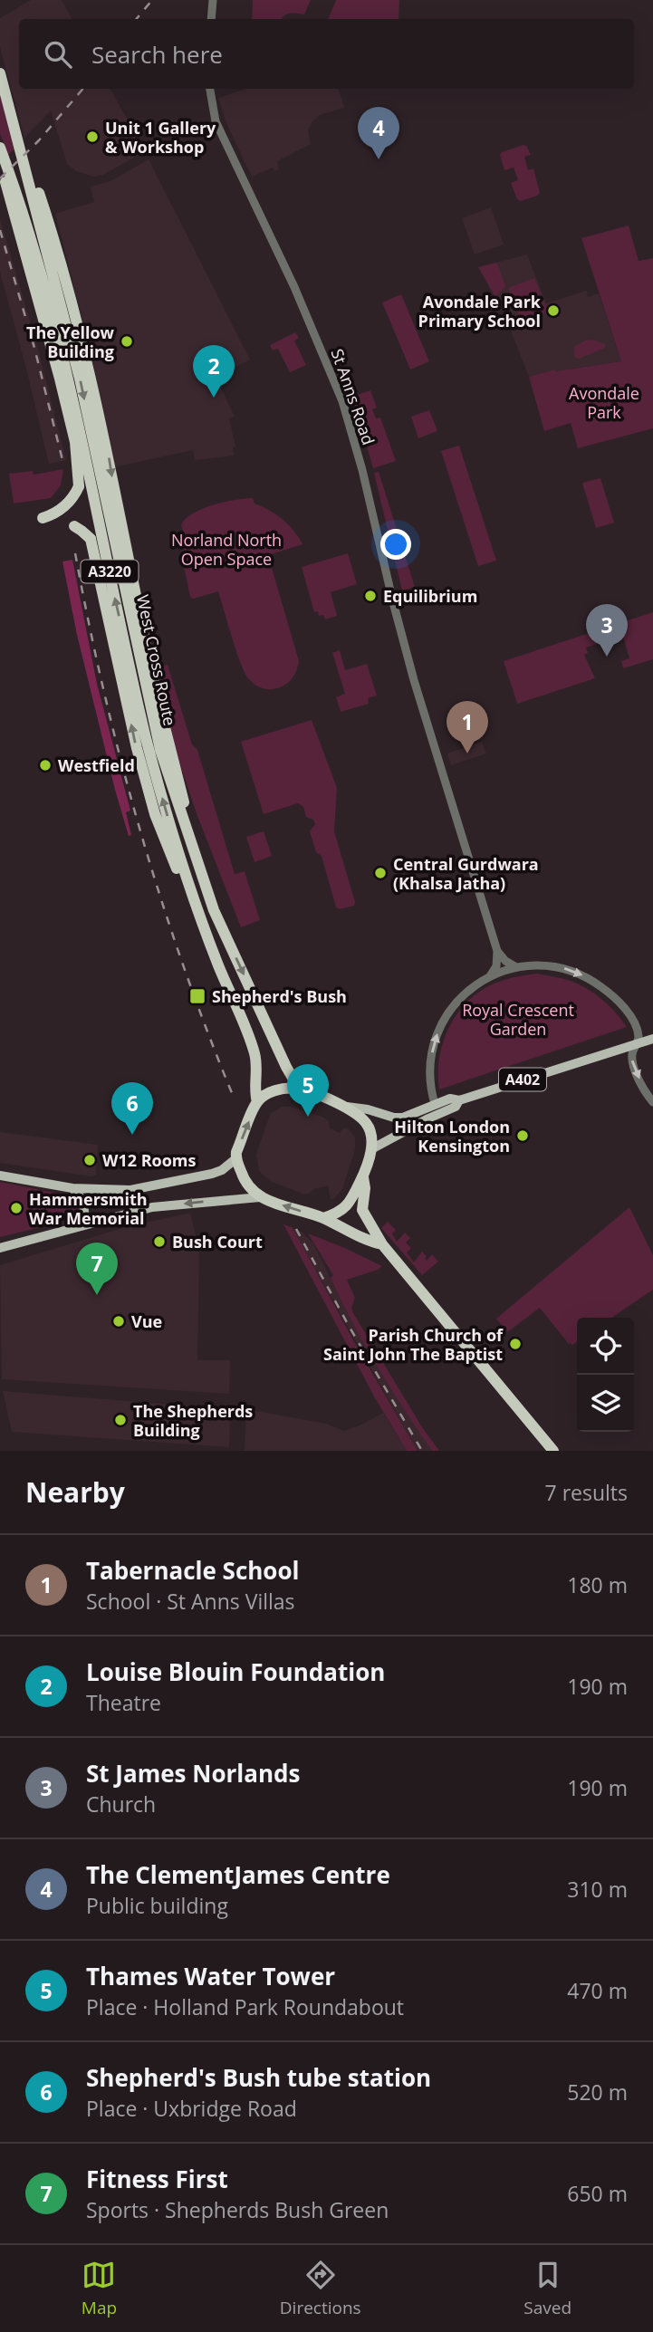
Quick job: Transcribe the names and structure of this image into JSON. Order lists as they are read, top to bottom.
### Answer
{
  "streets": {
    "highway": ["A3220", "West Cross Route"],
    "main road": ["A402"],
    "street": ["St Anns Road"]
  },
  "crossings": [
    ["A3220", "West Cross Route"],
    ["A3220", "A402"],
    ["West Cross Route", "A402"]
  ],
  "parks": ["Avondale Park", "Norland North Open Space", "Royal Crescent Garden"],
  "places": {
    "other": [
      "Unit 1 Gallery & Workshop",
      "Avondale Park Primary School",
      "The Yellow Building",
      "Equilibrium",
      "Westfield",
      "Central Gurdwara (Khalsa Jatha)",
      "Hilton London Kensington",
      "W12 Rooms",
      "Hammersmith War Memorial",
      "Bush Court",
      "Vue",
      "Parish Church of Saint John The Baptist",
      "The Shepherds Building"
    ],
    "transit": ["Shepherd's Bush"]
  },
  "page": {
    "search": "Search here",
    "pins": [
      "4",
      "2",
      "3",
      "1",
      "5",
      "6",
      "7"
    ],
    "heading": ["Nearby", "7 results"],
    "list": [
      {
        "mark": "1",
        "name": "Tabernacle School",
        "note": "School · St Anns Villas",
        "value": "180 m"
      },
      {
        "mark": "2",
        "name": "Louise Blouin Foundation",
        "note": "Theatre",
        "value": "190 m"
      },
      {
        "mark": "3",
        "name": "St James Norlands",
        "note": "Church",
        "value": "190 m"
      },
      {
        "mark": "4",
        "name": "The ClementJames Centre",
        "note": "Public building",
        "value": "310 m"
      },
      {
        "mark": "5",
        "name": "Thames Water Tower",
        "note": "Place · Holland Park Roundabout",
        "value": "470 m"
      },
      {
        "mark": "6",
        "name": "Shepherd's Bush tube station",
        "note": "Place · Uxbridge Road",
        "value": "520 m"
      },
      {
        "mark": "7",
        "name": "Fitness First",
        "note": "Sports · Shepherds Bush Green",
        "value": "650 m"
      }
    ],
    "nav": ["Map", "Directions", "Saved"]
  }
}
